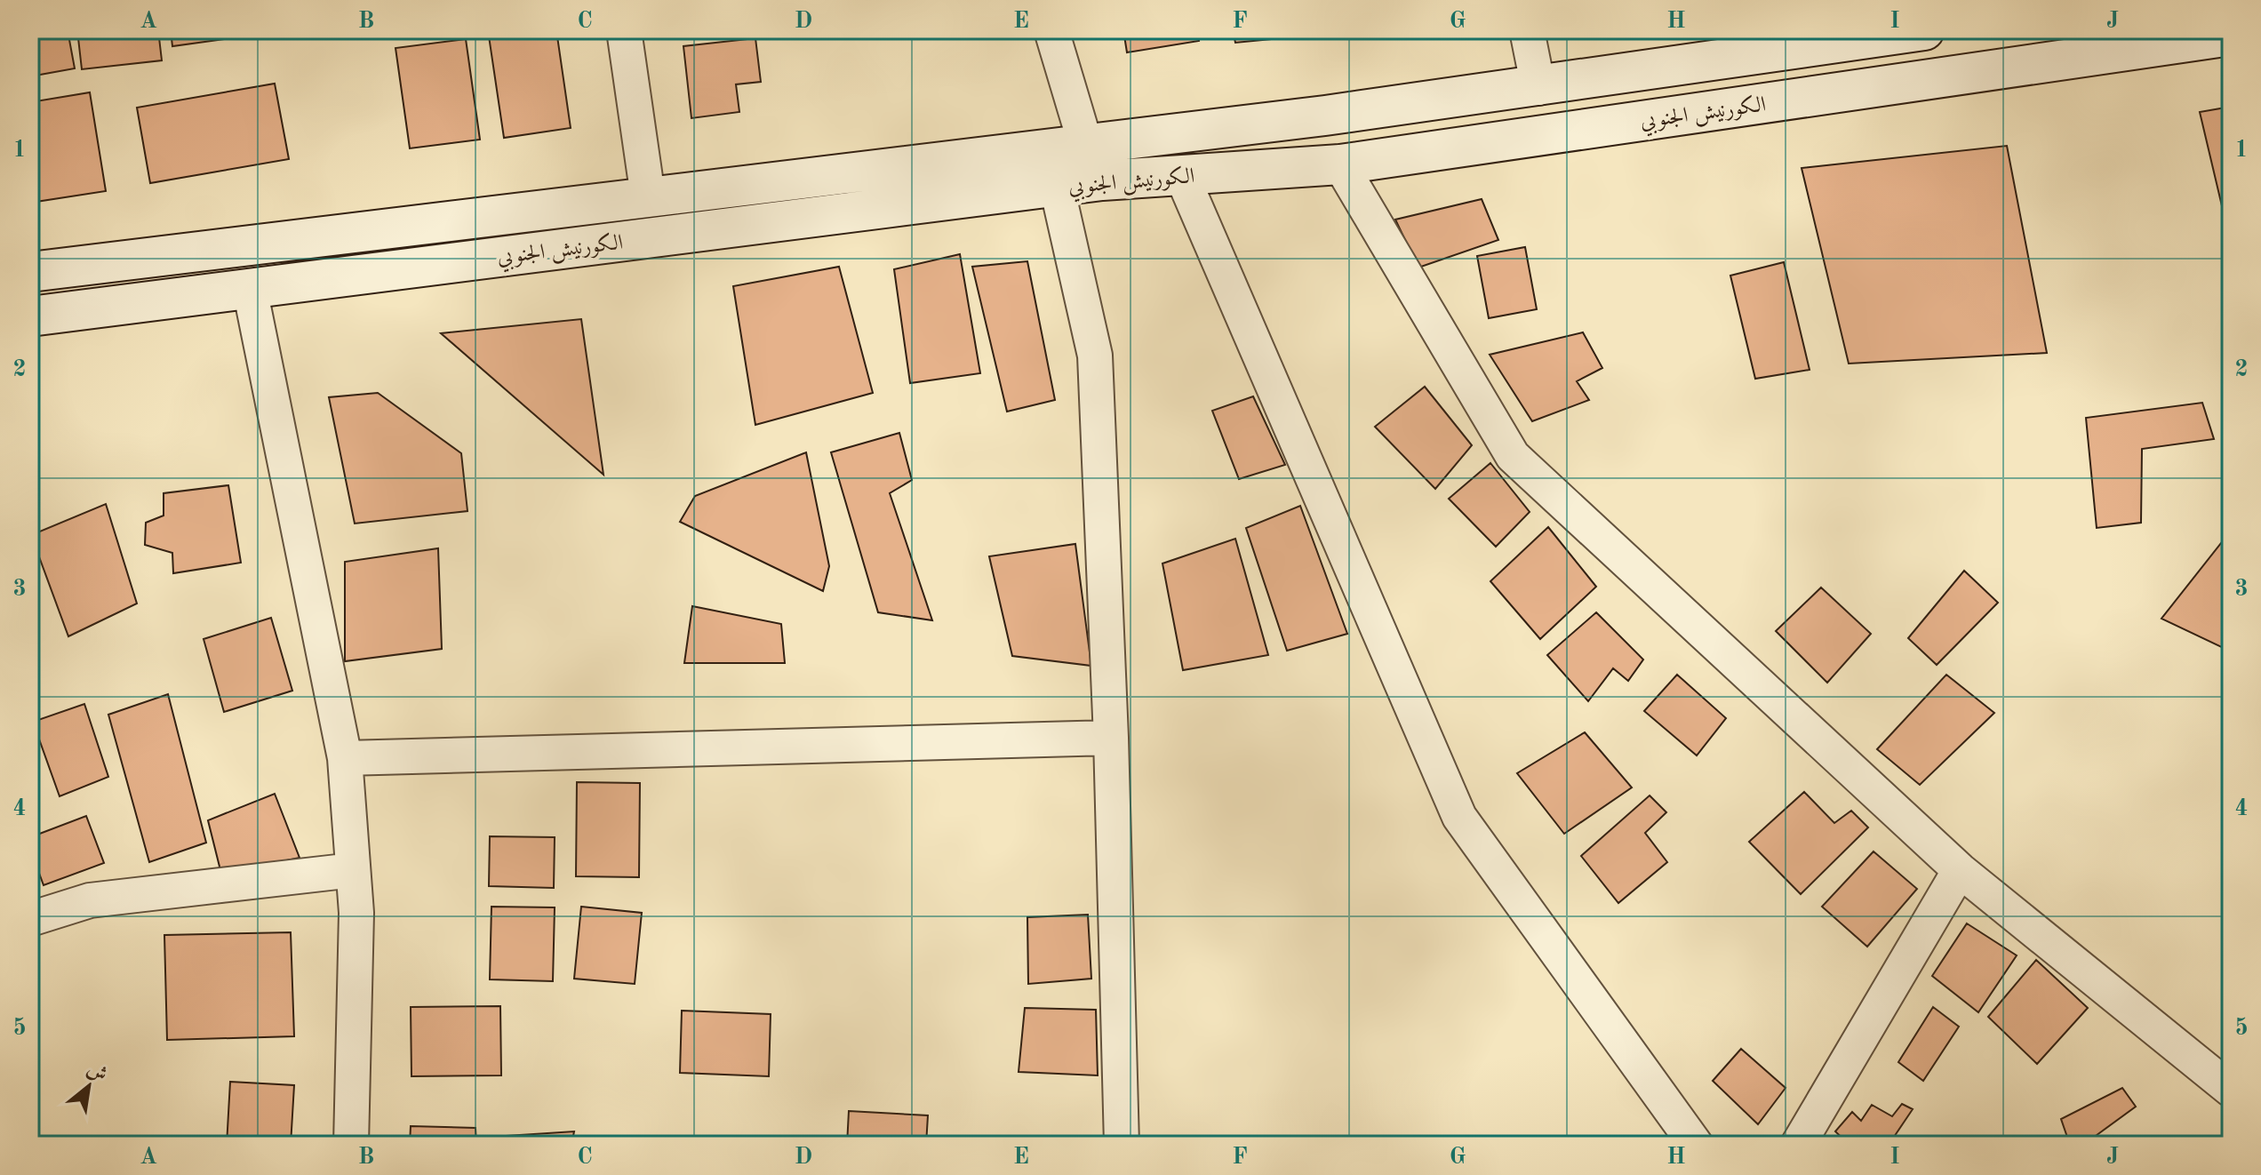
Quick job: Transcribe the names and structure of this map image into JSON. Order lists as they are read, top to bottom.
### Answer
{
  "streets": {
    "main road": ["الكورنيش الجنوبي"]
  },
  "north": "top right",
  "grid": {
    "columns": [
      "A",
      "B",
      "C",
      "D",
      "E",
      "F",
      "G",
      "H",
      "I",
      "J"
    ],
    "rows": [
      "1",
      "2",
      "3",
      "4",
      "5"
    ]
  }
}
